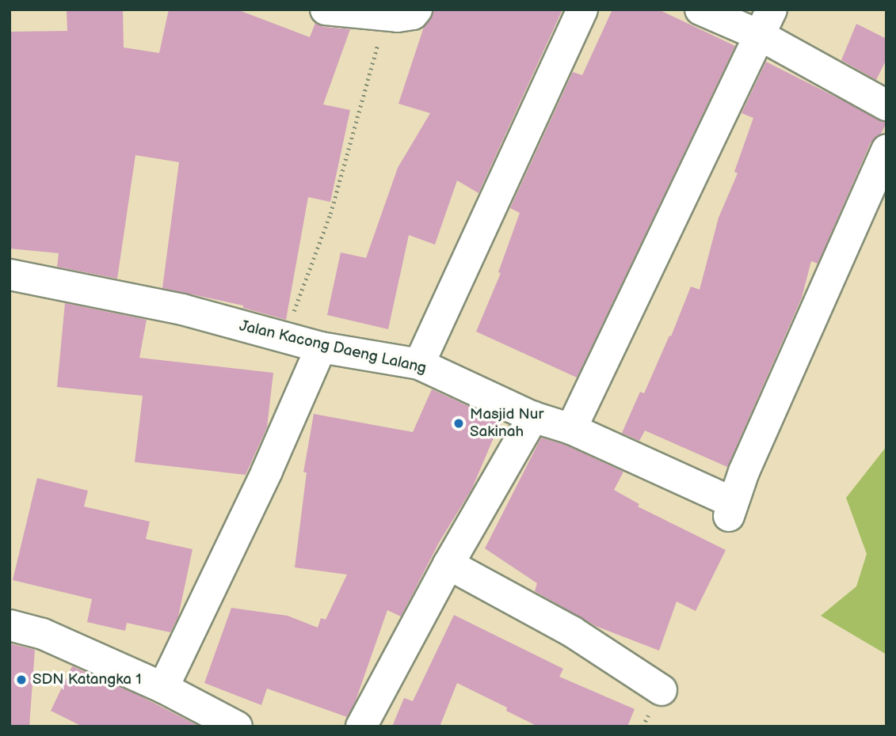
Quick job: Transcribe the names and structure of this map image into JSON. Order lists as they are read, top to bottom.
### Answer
{
  "streets": {
    "street": ["Jalan Kacong Daeng Lalang"]
  },
  "places": ["Masjid Nur Sakinah", "SDN Katangka 1"]
}
